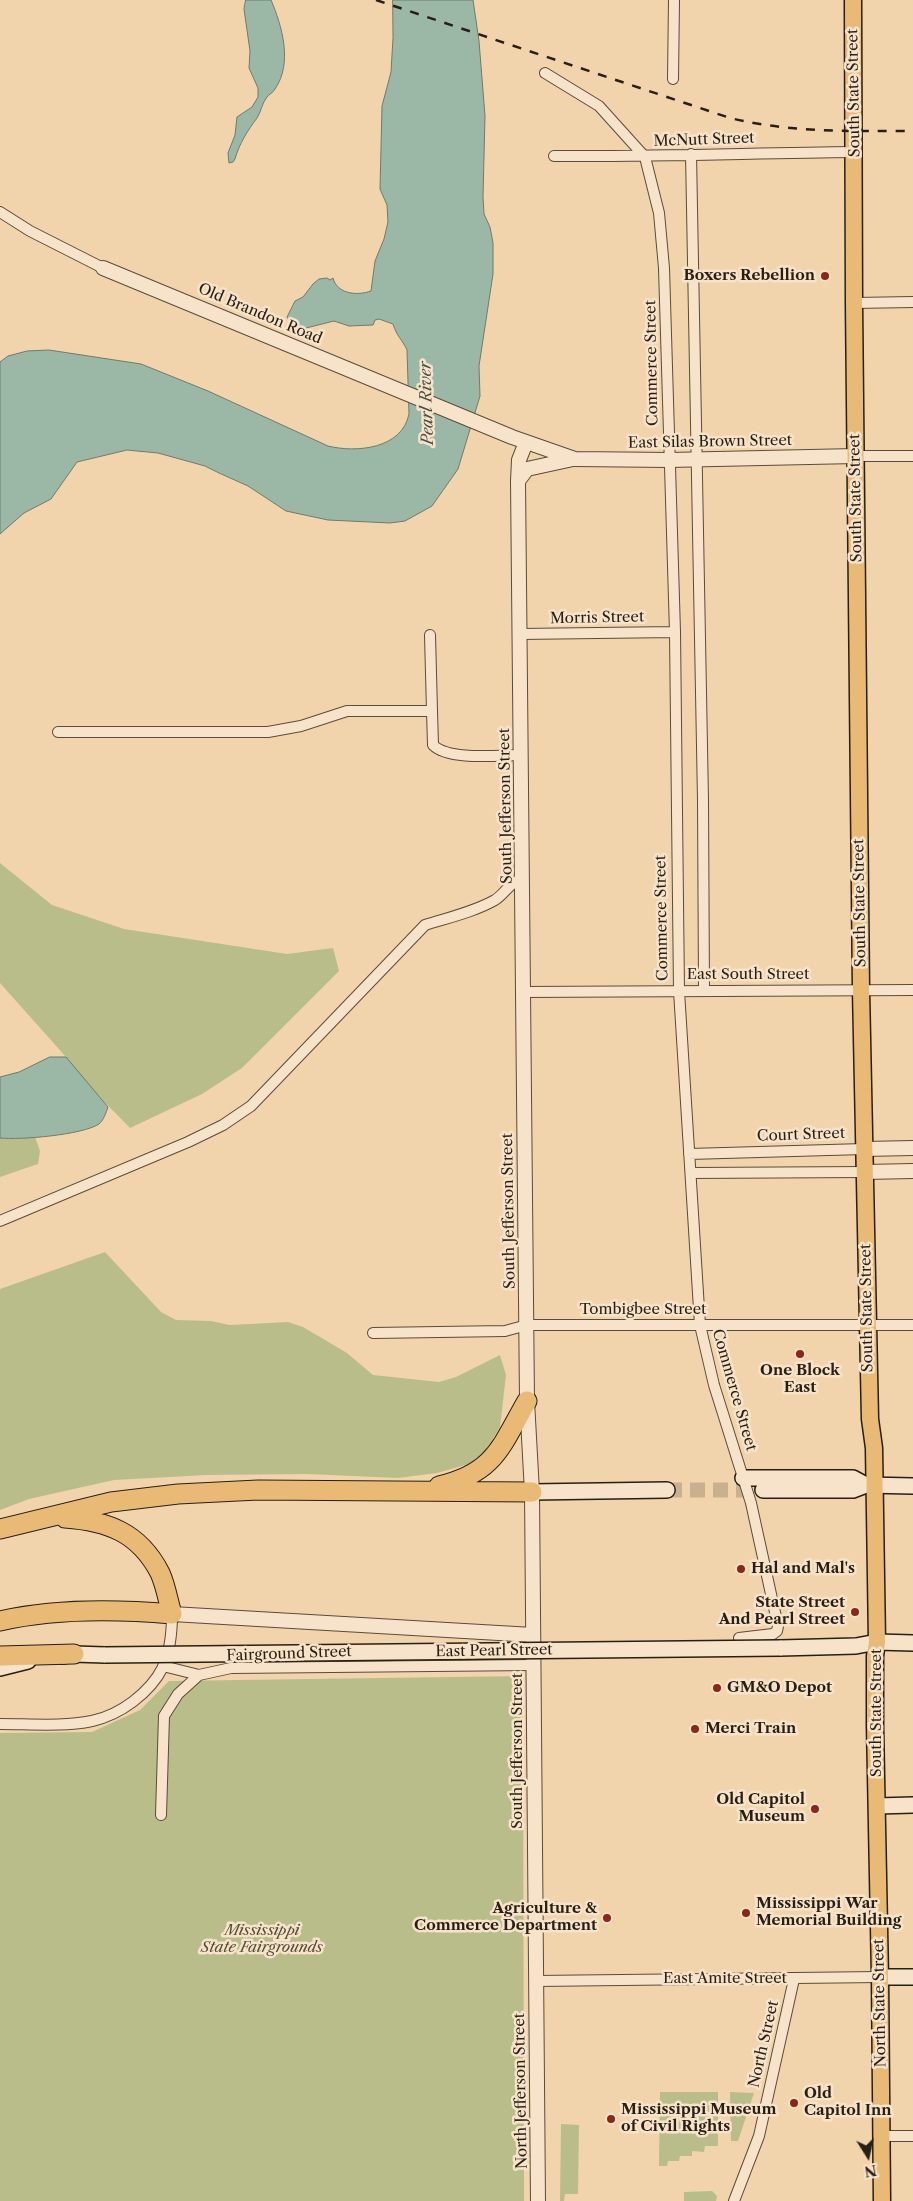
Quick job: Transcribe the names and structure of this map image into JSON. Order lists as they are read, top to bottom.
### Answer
{
  "streets": {
    "main road": [
      "South State Street",
      "East Pearl Street",
      "East Amite Street",
      "North State Street"
    ],
    "street": [
      "McNutt Street",
      "Old Brandon Road",
      "Commerce Street",
      "East Silas Brown Street",
      "Morris Street",
      "South Jefferson Street",
      "East South Street",
      "Court Street",
      "Tombigbee Street",
      "Fairground Street",
      "North Street",
      "North Jefferson Street"
    ]
  },
  "crossings": [
    ["South State Street", "McNutt Street"],
    ["South State Street", "East Silas Brown Street"],
    ["South State Street", "East South Street"],
    ["South State Street", "Court Street"],
    ["South State Street", "Tombigbee Street"],
    ["South State Street", "East Pearl Street"],
    ["South State Street", "North State Street"],
    ["McNutt Street", "Commerce Street"],
    ["Old Brandon Road", "East Silas Brown Street"],
    ["Commerce Street", "East Silas Brown Street"],
    ["Commerce Street", "Morris Street"],
    ["Commerce Street", "East South Street"],
    ["Commerce Street", "Court Street"],
    ["Commerce Street", "Tombigbee Street"],
    ["East Silas Brown Street", "South Jefferson Street"],
    ["Morris Street", "South Jefferson Street"],
    ["South Jefferson Street", "East South Street"],
    ["South Jefferson Street", "Tombigbee Street"],
    ["South Jefferson Street", "Fairground Street"],
    ["South Jefferson Street", "East Amite Street"],
    ["South Jefferson Street", "North Jefferson Street"],
    ["East Amite Street", "North State Street"],
    ["East Amite Street", "North Street"],
    ["East Amite Street", "North Jefferson Street"]
  ],
  "water": ["Pearl River"],
  "parks": ["Mississippi State Fairgrounds"],
  "places": [
    "Boxers Rebellion",
    "One Block East",
    "Hal and Mal's",
    "State Street And Pearl Street",
    "GM&O Depot",
    "Merci Train",
    "Old Capitol Museum",
    "Mississippi War Memorial Building",
    "Agriculture & Commerce Department",
    "Old Capitol Inn",
    "Mississippi Museum of Civil Rights"
  ],
  "north": "bottom"
}
